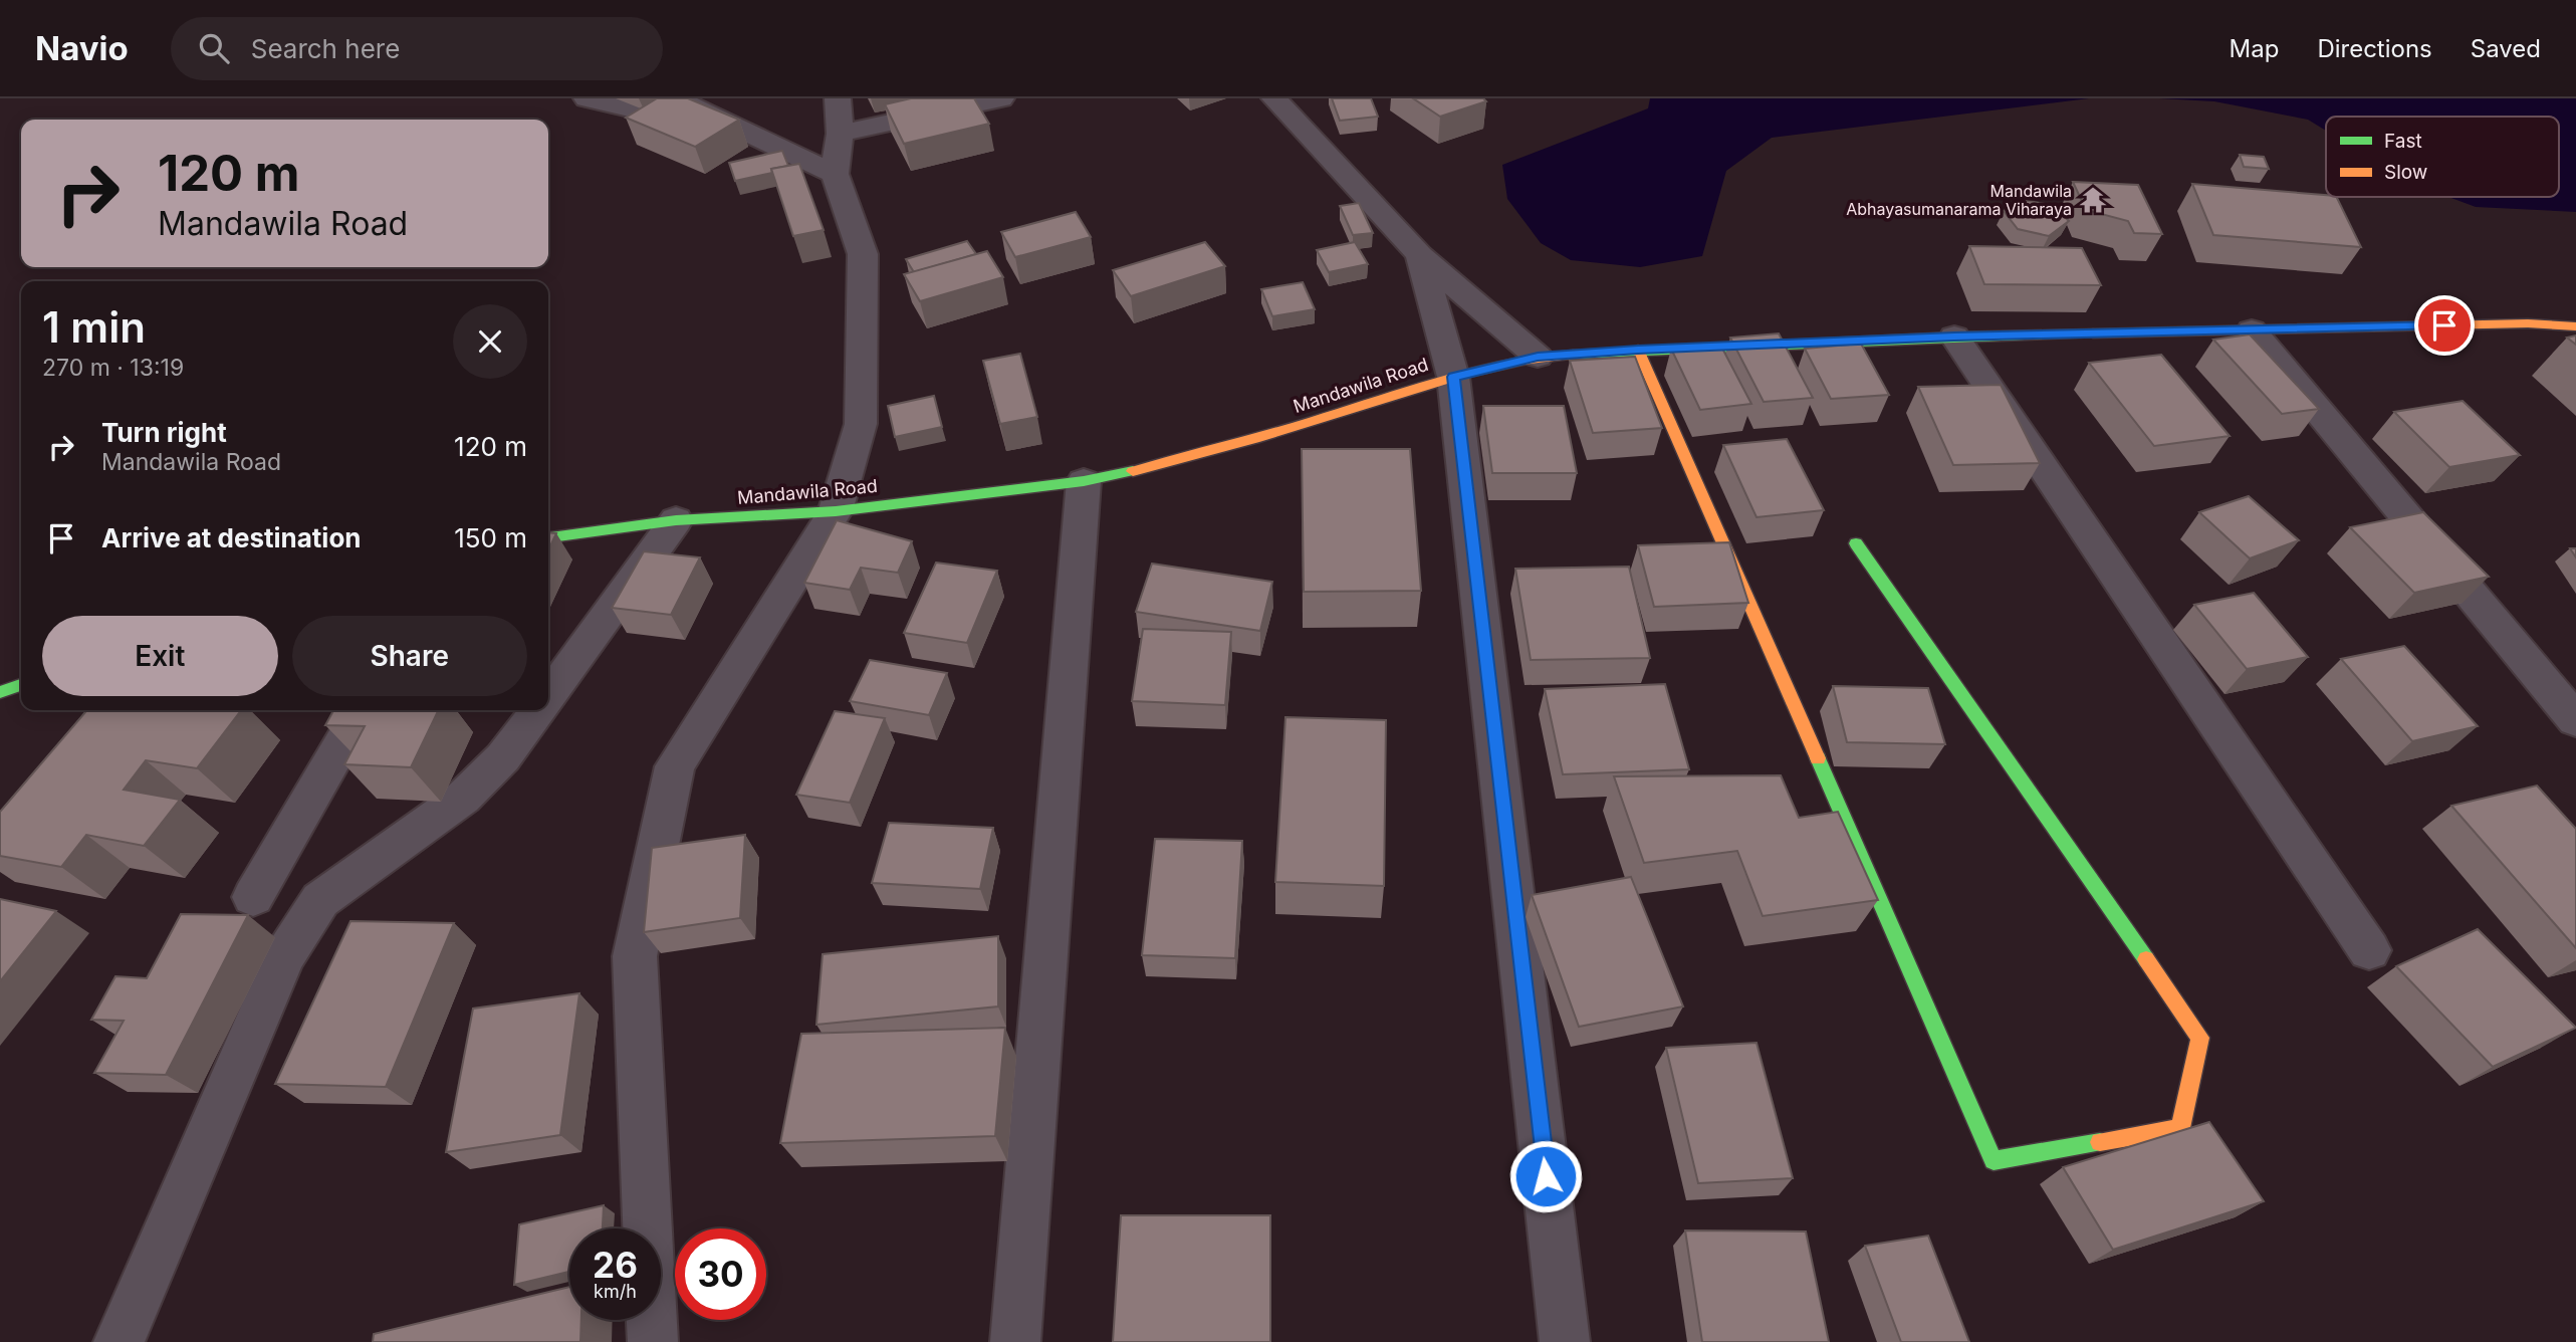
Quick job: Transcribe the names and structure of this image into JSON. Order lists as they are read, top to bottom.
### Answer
{
  "streets": {
    "main road": ["Mandawila Road"]
  },
  "places": {
    "temple": ["Mandawila Abhayasumanarama Viharaya"]
  },
  "legend": ["Fast", "Slow"],
  "page": {
    "header": "Navio",
    "search": "Search here",
    "nav": ["Map", "Directions", "Saved"],
    "turn": ["120 m", "Mandawila Road"],
    "heading": ["1 min", "270 m · 13:19"],
    "list": [
      {
        "name": "Turn right",
        "note": "Mandawila Road",
        "value": "120 m"
      },
      {
        "name": "Arrive at destination",
        "value": "150 m"
      }
    ],
    "buttons": ["Exit", "Share"],
    "speed": "26 km/h",
    "limit": "30"
  }
}
